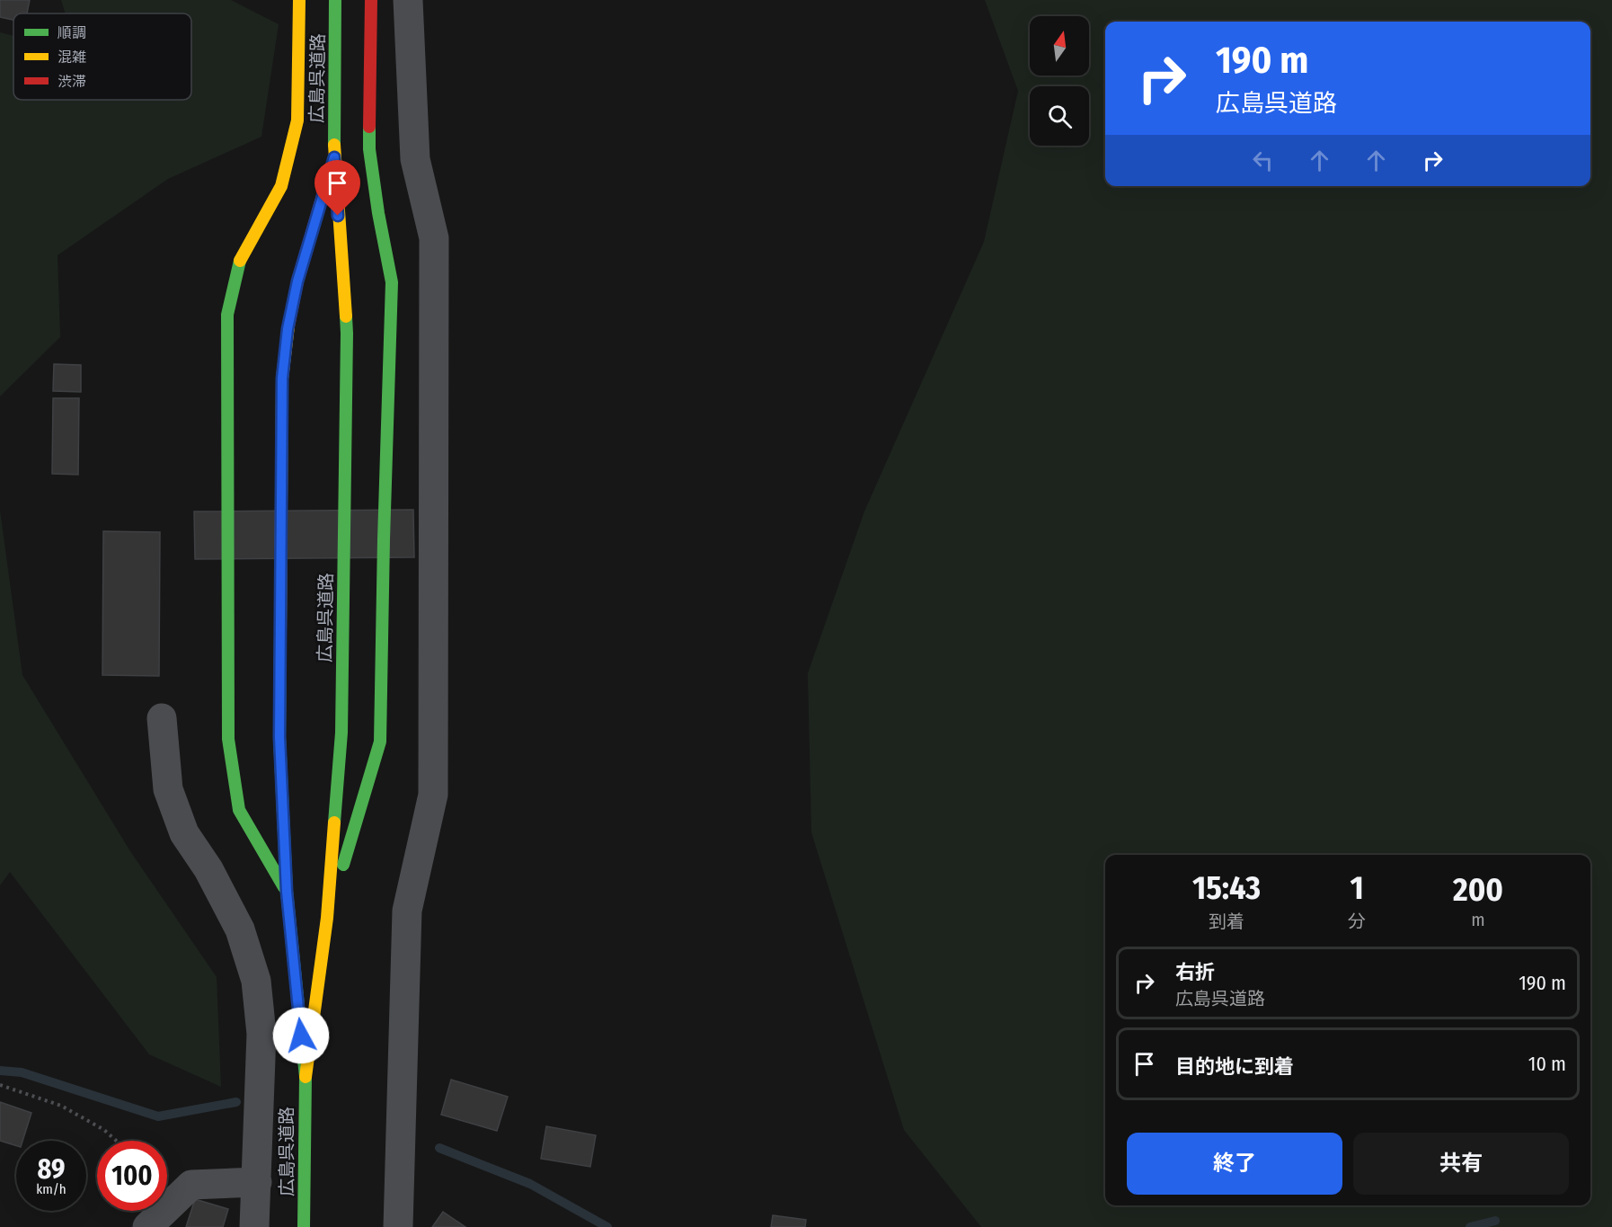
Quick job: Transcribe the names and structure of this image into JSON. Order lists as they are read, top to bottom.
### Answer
{
  "streets": {
    "highway": ["広島呉道路"]
  },
  "legend": ["順調", "混雑", "渋滞"],
  "north": "top",
  "page": {
    "turn": ["190 m", "広島呉道路"],
    "eta": [
      "15:43",
      "到着",
      "1",
      "分",
      "200",
      "m"
    ],
    "list": [
      {
        "name": "右折",
        "note": "広島呉道路",
        "value": "190 m"
      },
      {
        "name": "目的地に到着",
        "value": "10 m"
      }
    ],
    "buttons": ["終了", "共有"],
    "speed": "89 km/h",
    "limit": "100"
  }
}
